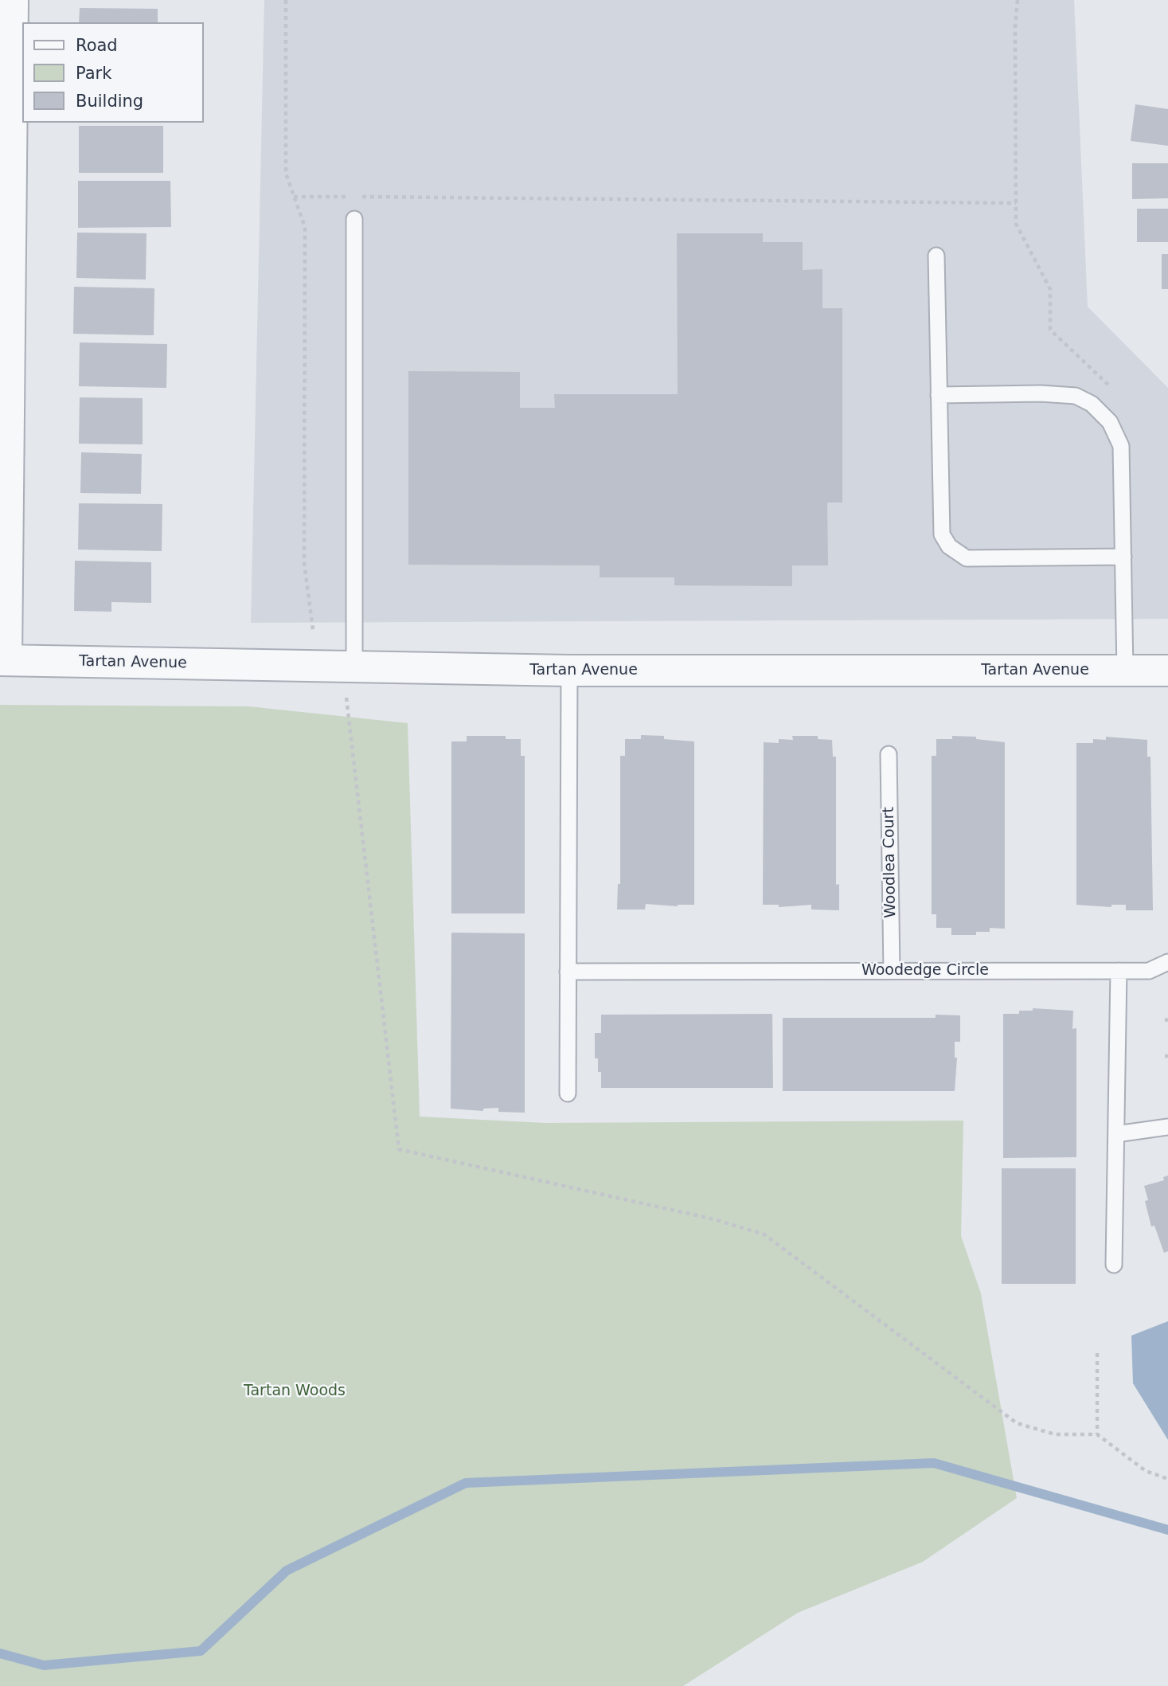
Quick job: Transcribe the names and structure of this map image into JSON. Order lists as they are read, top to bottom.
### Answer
{
  "streets": {
    "street": ["Tartan Avenue"],
    "lane": ["Woodlea Court", "Woodedge Circle"]
  },
  "crossings": [
    ["Woodlea Court", "Woodedge Circle"]
  ],
  "parks": ["Tartan Woods"],
  "legend": ["Road", "Park", "Building"]
}
